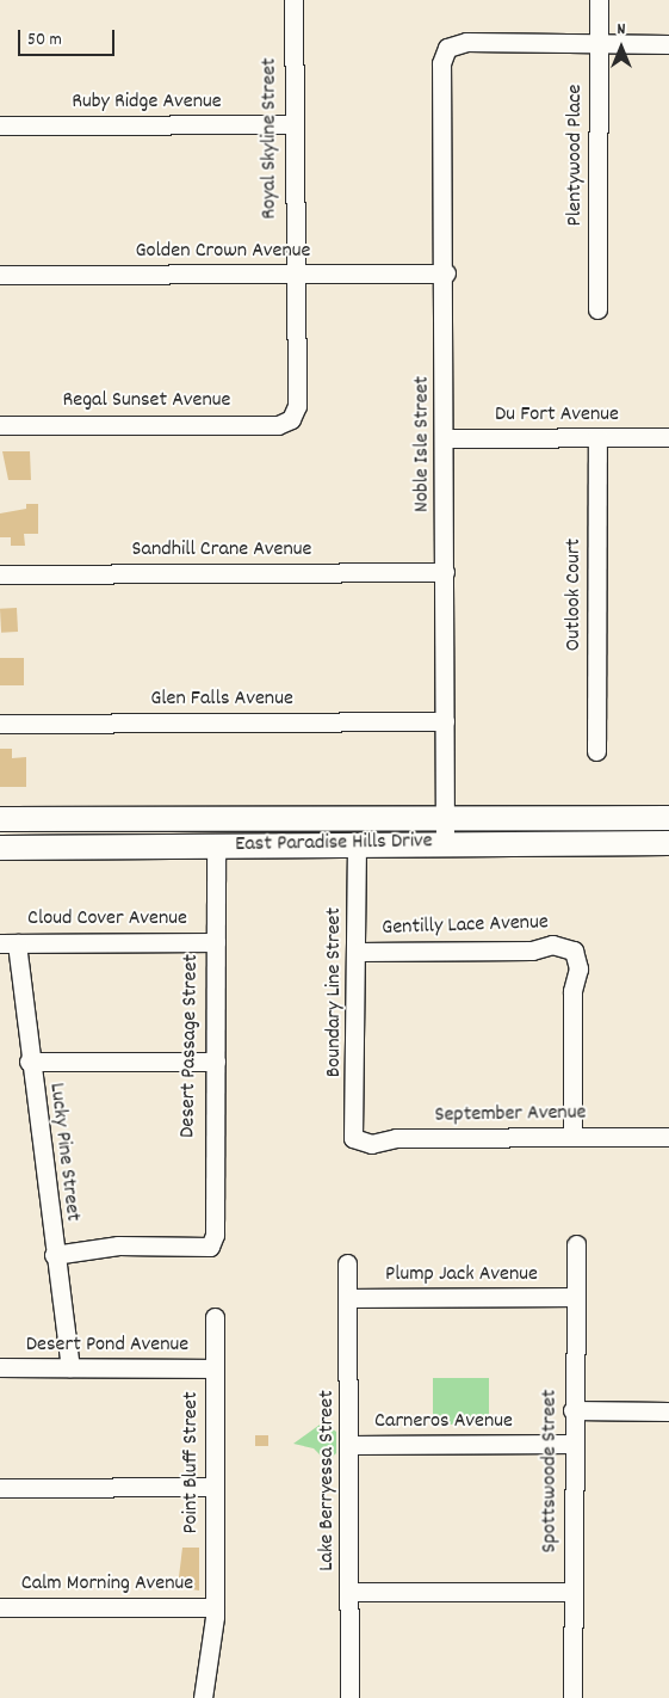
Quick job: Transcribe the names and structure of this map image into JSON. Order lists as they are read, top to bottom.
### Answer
{
  "streets": {
    "main road": ["East Paradise Hills Drive"],
    "street": [
      "Ruby Ridge Avenue",
      "Royal Skyline Street",
      "Plentywood Place",
      "Golden Crown Avenue",
      "Regal Sunset Avenue",
      "Du Fort Avenue",
      "Noble Isle Street",
      "Sandhill Crane Avenue",
      "Outlook Court",
      "Glen Falls Avenue",
      "Cloud Cover Avenue",
      "Gentilly Lace Avenue",
      "Boundary Line Street",
      "Desert Passage Street",
      "September Avenue",
      "Lucky Pine Street",
      "Plump Jack Avenue",
      "Desert Pond Avenue",
      "Carneros Avenue",
      "Point Bluff Street",
      "Spottswoode Street",
      "Lake Berryessa Street",
      "Calm Morning Avenue"
    ]
  },
  "crossings": [
    ["Ruby Ridge Avenue", "Royal Skyline Street"],
    ["Royal Skyline Street", "Golden Crown Avenue"],
    ["Royal Skyline Street", "Regal Sunset Avenue"],
    ["Plentywood Place", "Noble Isle Street"],
    ["Golden Crown Avenue", "Noble Isle Street"],
    ["Du Fort Avenue", "Noble Isle Street"],
    ["Du Fort Avenue", "Outlook Court"],
    ["Noble Isle Street", "Sandhill Crane Avenue"],
    ["Noble Isle Street", "Glen Falls Avenue"],
    ["Noble Isle Street", "East Paradise Hills Drive"],
    ["East Paradise Hills Drive", "Boundary Line Street"],
    ["East Paradise Hills Drive", "Desert Passage Street"],
    ["Cloud Cover Avenue", "Desert Passage Street"],
    ["Cloud Cover Avenue", "Lucky Pine Street"],
    ["Gentilly Lace Avenue", "Boundary Line Street"],
    ["Gentilly Lace Avenue", "September Avenue"],
    ["Boundary Line Street", "September Avenue"],
    ["Desert Passage Street", "Lucky Pine Street"],
    ["Lucky Pine Street", "Desert Pond Avenue"],
    ["Plump Jack Avenue", "Spottswoode Street"],
    ["Plump Jack Avenue", "Lake Berryessa Street"],
    ["Desert Pond Avenue", "Point Bluff Street"],
    ["Carneros Avenue", "Spottswoode Street"],
    ["Carneros Avenue", "Lake Berryessa Street"],
    ["Point Bluff Street", "Calm Morning Avenue"]
  ],
  "scale_bar": "50 m",
  "north": "top"
}
